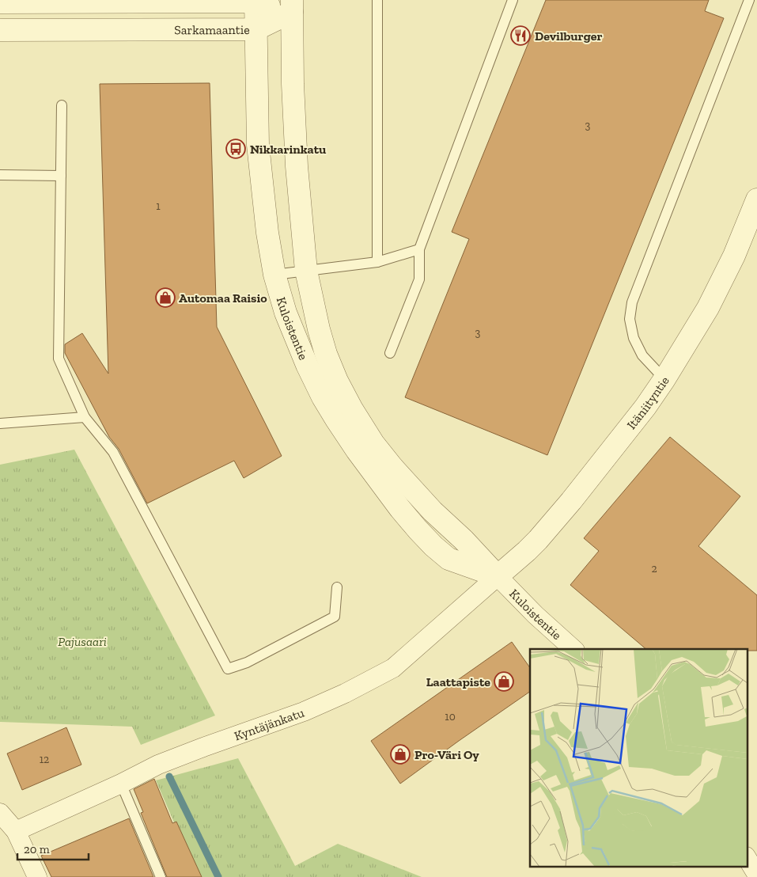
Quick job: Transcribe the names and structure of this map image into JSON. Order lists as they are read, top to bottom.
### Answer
{
  "streets": {
    "street": [
      "Sarkamaantie",
      "Kuloistentie",
      "Itäniityntie",
      "Kyntäjänkatu"
    ]
  },
  "crossings": [
    ["Sarkamaantie", "Kuloistentie"],
    ["Kuloistentie", "Itäniityntie"],
    ["Kuloistentie", "Kyntäjänkatu"],
    ["Itäniityntie", "Kyntäjänkatu"]
  ],
  "parks": ["Pajusaari"],
  "places": {
    "restaurant": ["Devilburger"],
    "bus stop": ["Nikkarinkatu"],
    "shop": ["Automaa Raisio", "Laattapiste", "Pro-Väri Oy"]
  },
  "house_numbers": [
    "3",
    "1",
    "3",
    "2",
    "10",
    "12"
  ],
  "scale_bar": "20 m"
}
